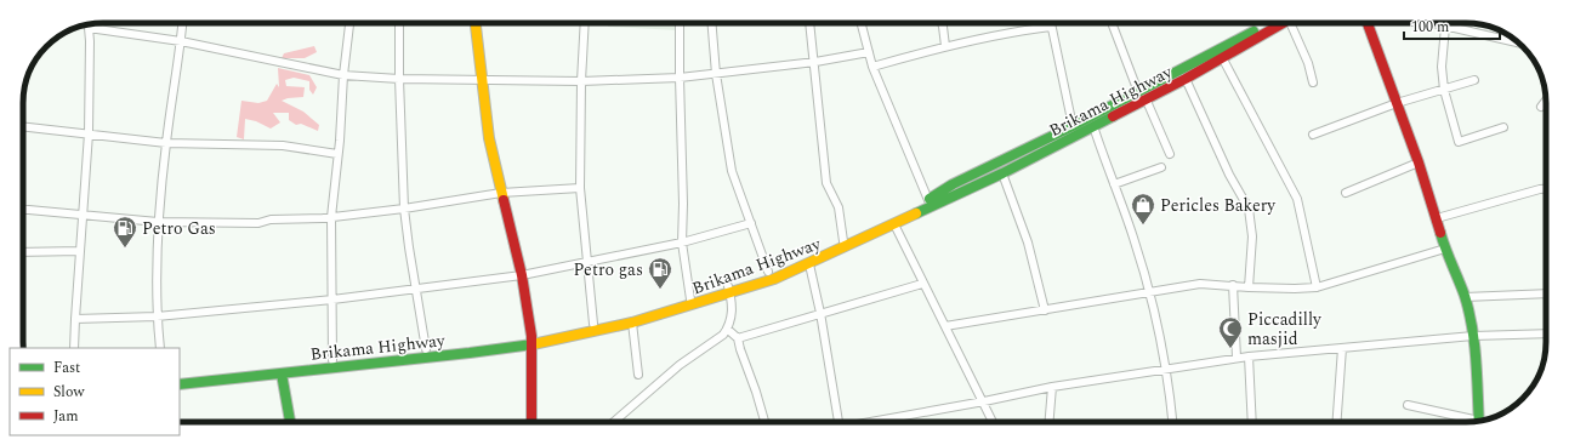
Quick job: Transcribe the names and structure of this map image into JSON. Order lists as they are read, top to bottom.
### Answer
{
  "streets": {
    "main road": ["Brikama Highway"]
  },
  "places": {
    "shop": ["Pericles Bakery"],
    "fuel station": ["Petro Gas", "Petro gas"],
    "mosque": ["Piccadilly masjid"]
  },
  "legend": ["Fast", "Slow", "Jam"],
  "scale_bar": "100 m"
}
